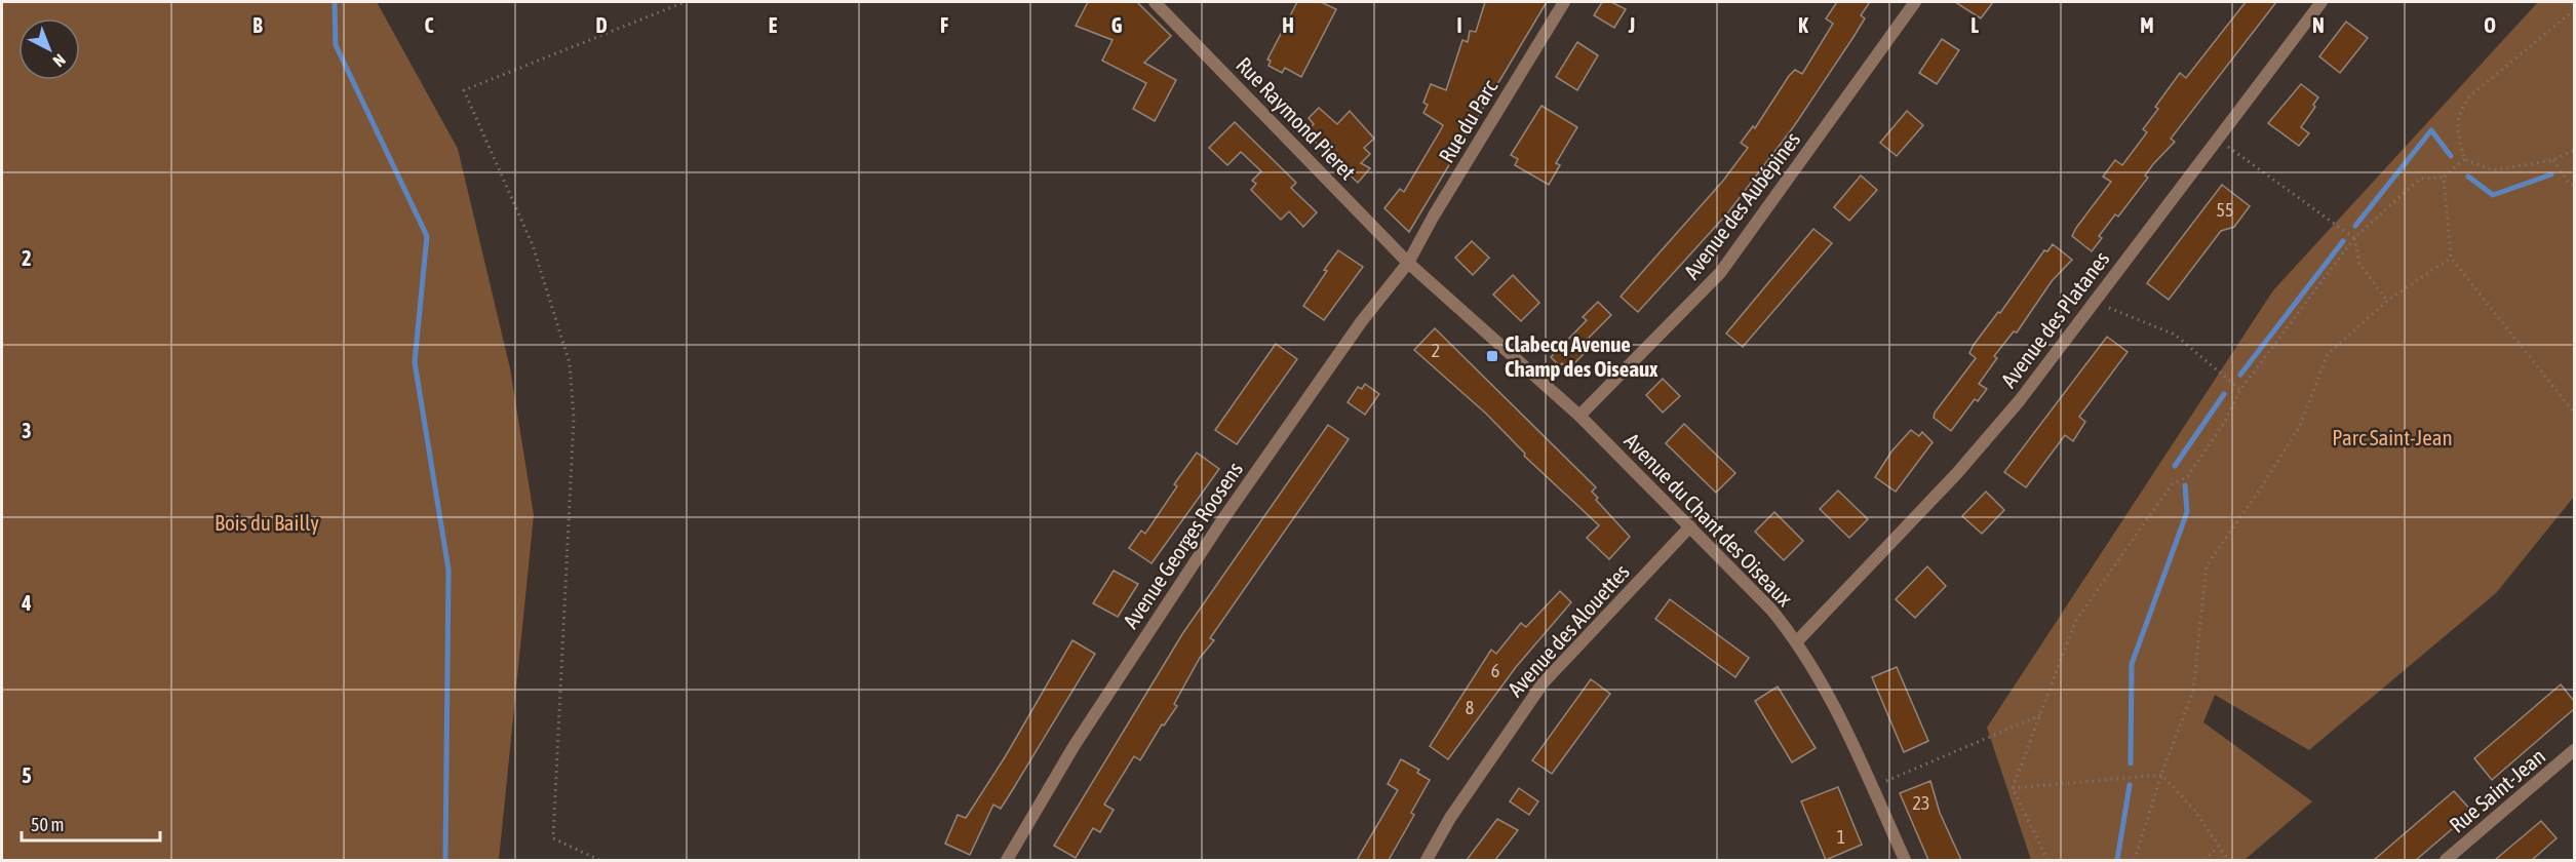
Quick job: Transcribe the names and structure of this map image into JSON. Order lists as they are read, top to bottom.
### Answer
{
  "streets": {
    "street": [
      "Rue Raymond Pieret",
      "Rue du Parc",
      "Avenue des Aubépines",
      "Avenue des Platanes",
      "Avenue du Chant des Oiseaux",
      "Avenue Georges Roosens",
      "Avenue des Alouettes",
      "Rue Saint-Jean"
    ]
  },
  "crossings": [
    ["Rue Raymond Pieret", "Rue du Parc"],
    ["Rue Raymond Pieret", "Avenue du Chant des Oiseaux"],
    ["Rue Raymond Pieret", "Avenue Georges Roosens"],
    ["Rue du Parc", "Avenue du Chant des Oiseaux"],
    ["Rue du Parc", "Avenue Georges Roosens"],
    ["Avenue des Aubépines", "Avenue du Chant des Oiseaux"],
    ["Avenue des Platanes", "Avenue du Chant des Oiseaux"],
    ["Avenue du Chant des Oiseaux", "Avenue Georges Roosens"],
    ["Avenue du Chant des Oiseaux", "Avenue des Alouettes"]
  ],
  "parks": ["Parc Saint-Jean", "Bois du Bailly"],
  "places": {
    "transit": ["Clabecq Avenue Champ des Oiseaux"]
  },
  "house_numbers": [
    "55",
    "2",
    "6",
    "8",
    "23",
    "1"
  ],
  "scale_bar": "50 m",
  "north": "bottom right",
  "grid": {
    "columns": [
      "B",
      "C",
      "D",
      "E",
      "F",
      "G",
      "H",
      "I",
      "J",
      "K",
      "L",
      "M",
      "N",
      "O"
    ],
    "rows": [
      "2",
      "3",
      "4",
      "5"
    ]
  }
}
